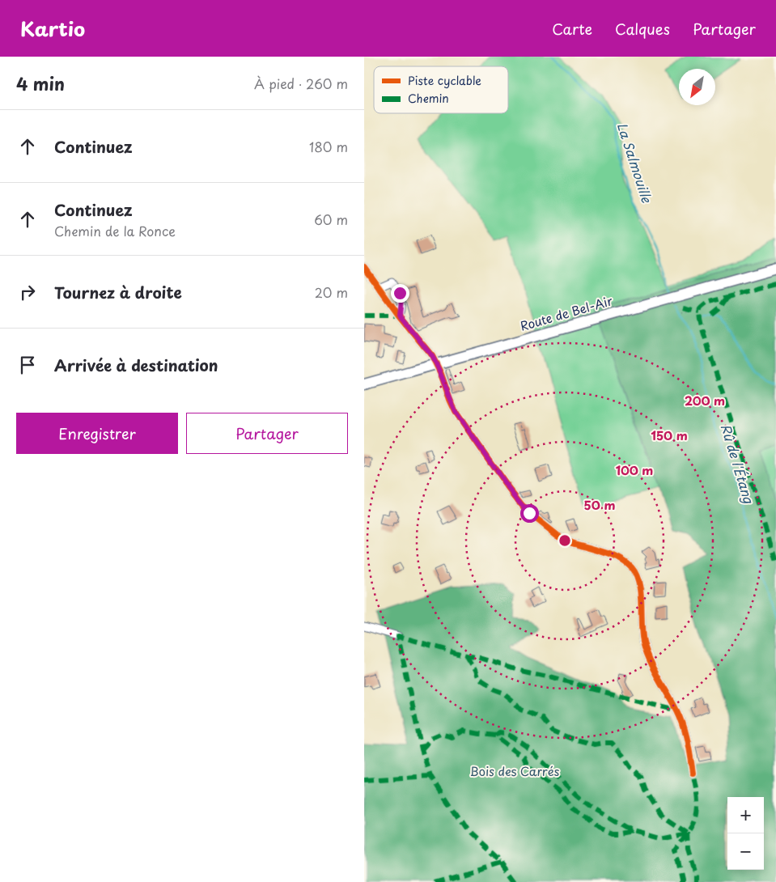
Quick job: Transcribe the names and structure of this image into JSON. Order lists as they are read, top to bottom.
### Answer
{
  "streets": {
    "main road": ["Route de Bel-Air"]
  },
  "water": ["La Salmouille", "Rû de l'Étang"],
  "parks": ["Bois des Carrés"],
  "legend": ["Piste cyclable", "Chemin"],
  "north": "bottom left",
  "page": {
    "header": "Kartio",
    "nav": ["Carte", "Calques", "Partager"],
    "heading": ["4 min", "À pied · 260 m"],
    "list": [
      ["Continuez", "180 m"],
      ["Continuez", "Chemin de la Ronce", "60 m"],
      ["Tournez à droite", "20 m"],
      "Arrivée à destination"
    ],
    "buttons": ["Enregistrer", "Partager"],
    "map_buttons": ["+", "−"]
  },
  "rings": [
    "200 m",
    "150 m",
    "100 m",
    "50 m"
  ]
}
